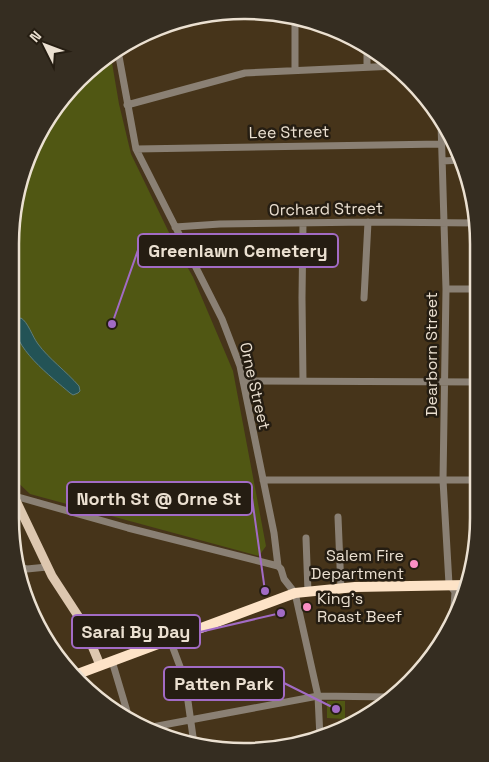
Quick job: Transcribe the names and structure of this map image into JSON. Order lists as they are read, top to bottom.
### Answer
{
  "streets": {
    "street": [
      "Lee Street",
      "Orchard Street",
      "Dearborn Street",
      "Orne Street"
    ]
  },
  "crossings": [
    ["Lee Street", "Dearborn Street"],
    ["Lee Street", "Orne Street"],
    ["Orchard Street", "Dearborn Street"],
    ["Orchard Street", "Orne Street"]
  ],
  "places": [
    "Greenlawn Cemetery",
    "Salem Fire Department",
    "North St @ Orne St",
    "King's Roast Beef",
    "Sarai By Day",
    "Patten Park"
  ],
  "north": "top left"
}
